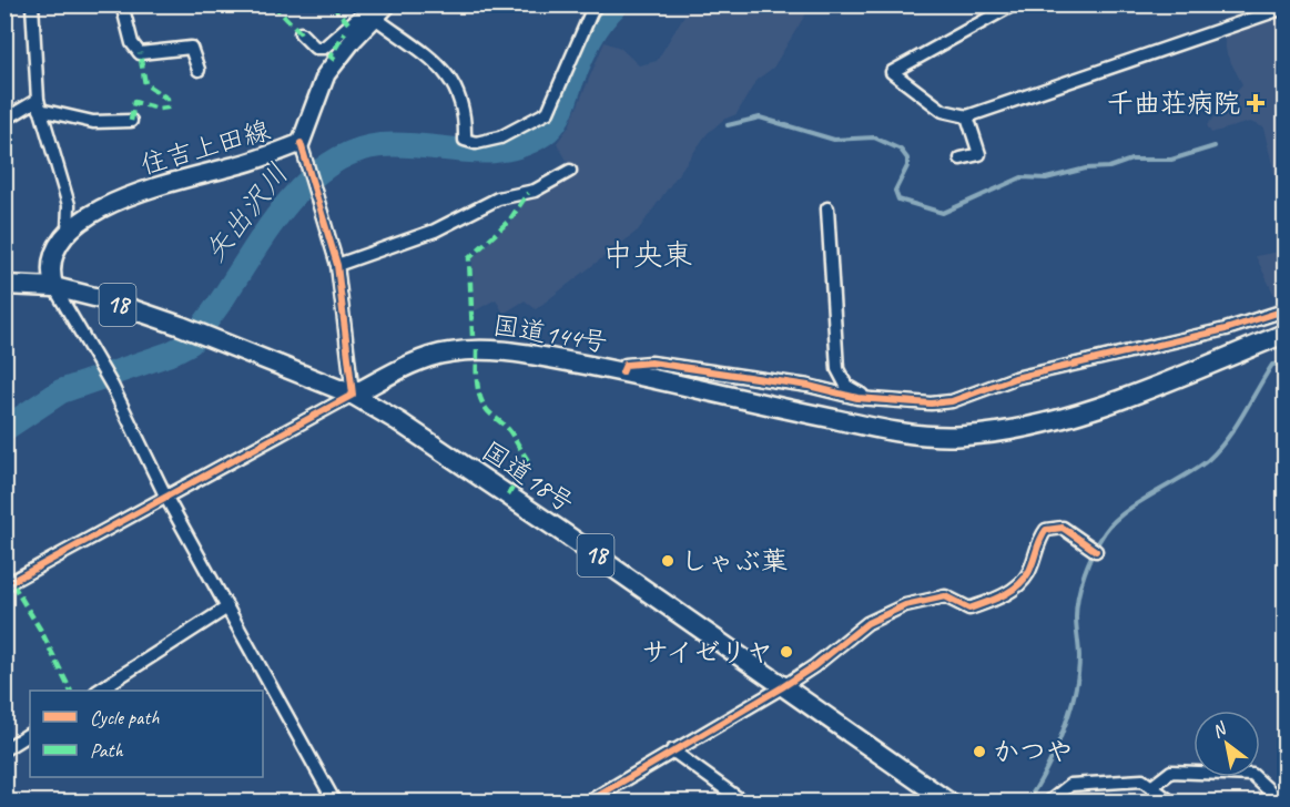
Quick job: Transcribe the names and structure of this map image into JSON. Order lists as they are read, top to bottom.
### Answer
{
  "streets": {
    "highway": ["18", "国道144号", "国道18号"],
    "main road": ["住吉上田線"]
  },
  "crossings": [
    ["住吉上田線", "18"],
    ["住吉上田線", "国道18号"],
    ["18", "国道18号"],
    ["国道144号", "国道18号"]
  ],
  "districts": ["中央東"],
  "water": ["矢出沢川"],
  "places": {
    "health": ["千曲荘病院"],
    "other": ["しゃぶ葉", "サイゼリヤ", "かつや"]
  },
  "legend": ["Cycle path", "Path"],
  "north": "top left"
}
